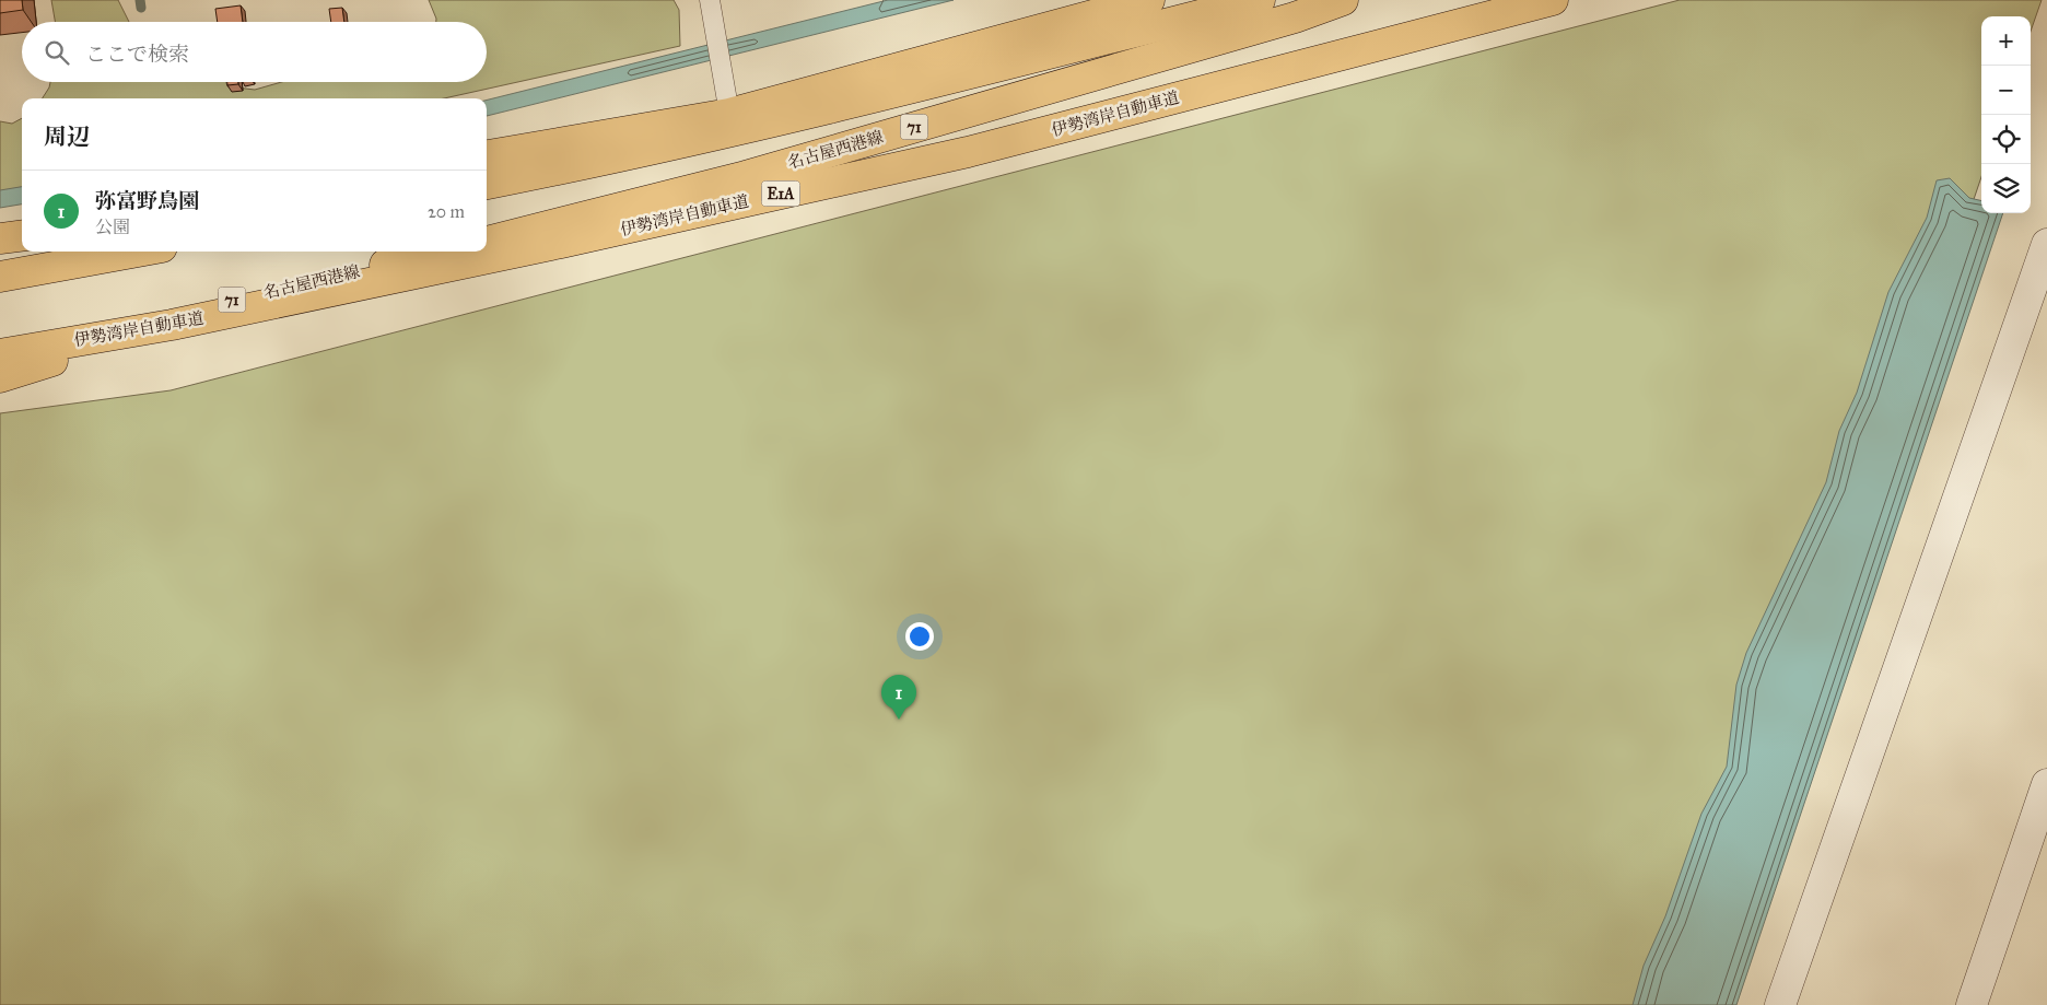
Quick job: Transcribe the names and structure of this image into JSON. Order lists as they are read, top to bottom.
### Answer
{
  "streets": {
    "main road": [
      "伊勢湾岸自動車道",
      "71",
      "名古屋西港線",
      "E1A"
    ]
  },
  "crossings": [
    ["伊勢湾岸自動車道", "名古屋西港線"]
  ],
  "page": {
    "map_buttons": ["+", "−"],
    "search": "ここで検索",
    "heading": "周辺",
    "list": [
      {
        "mark": "1",
        "name": "弥富野鳥園",
        "note": "公園",
        "value": "20 m"
      }
    ],
    "pins": "1"
  }
}
